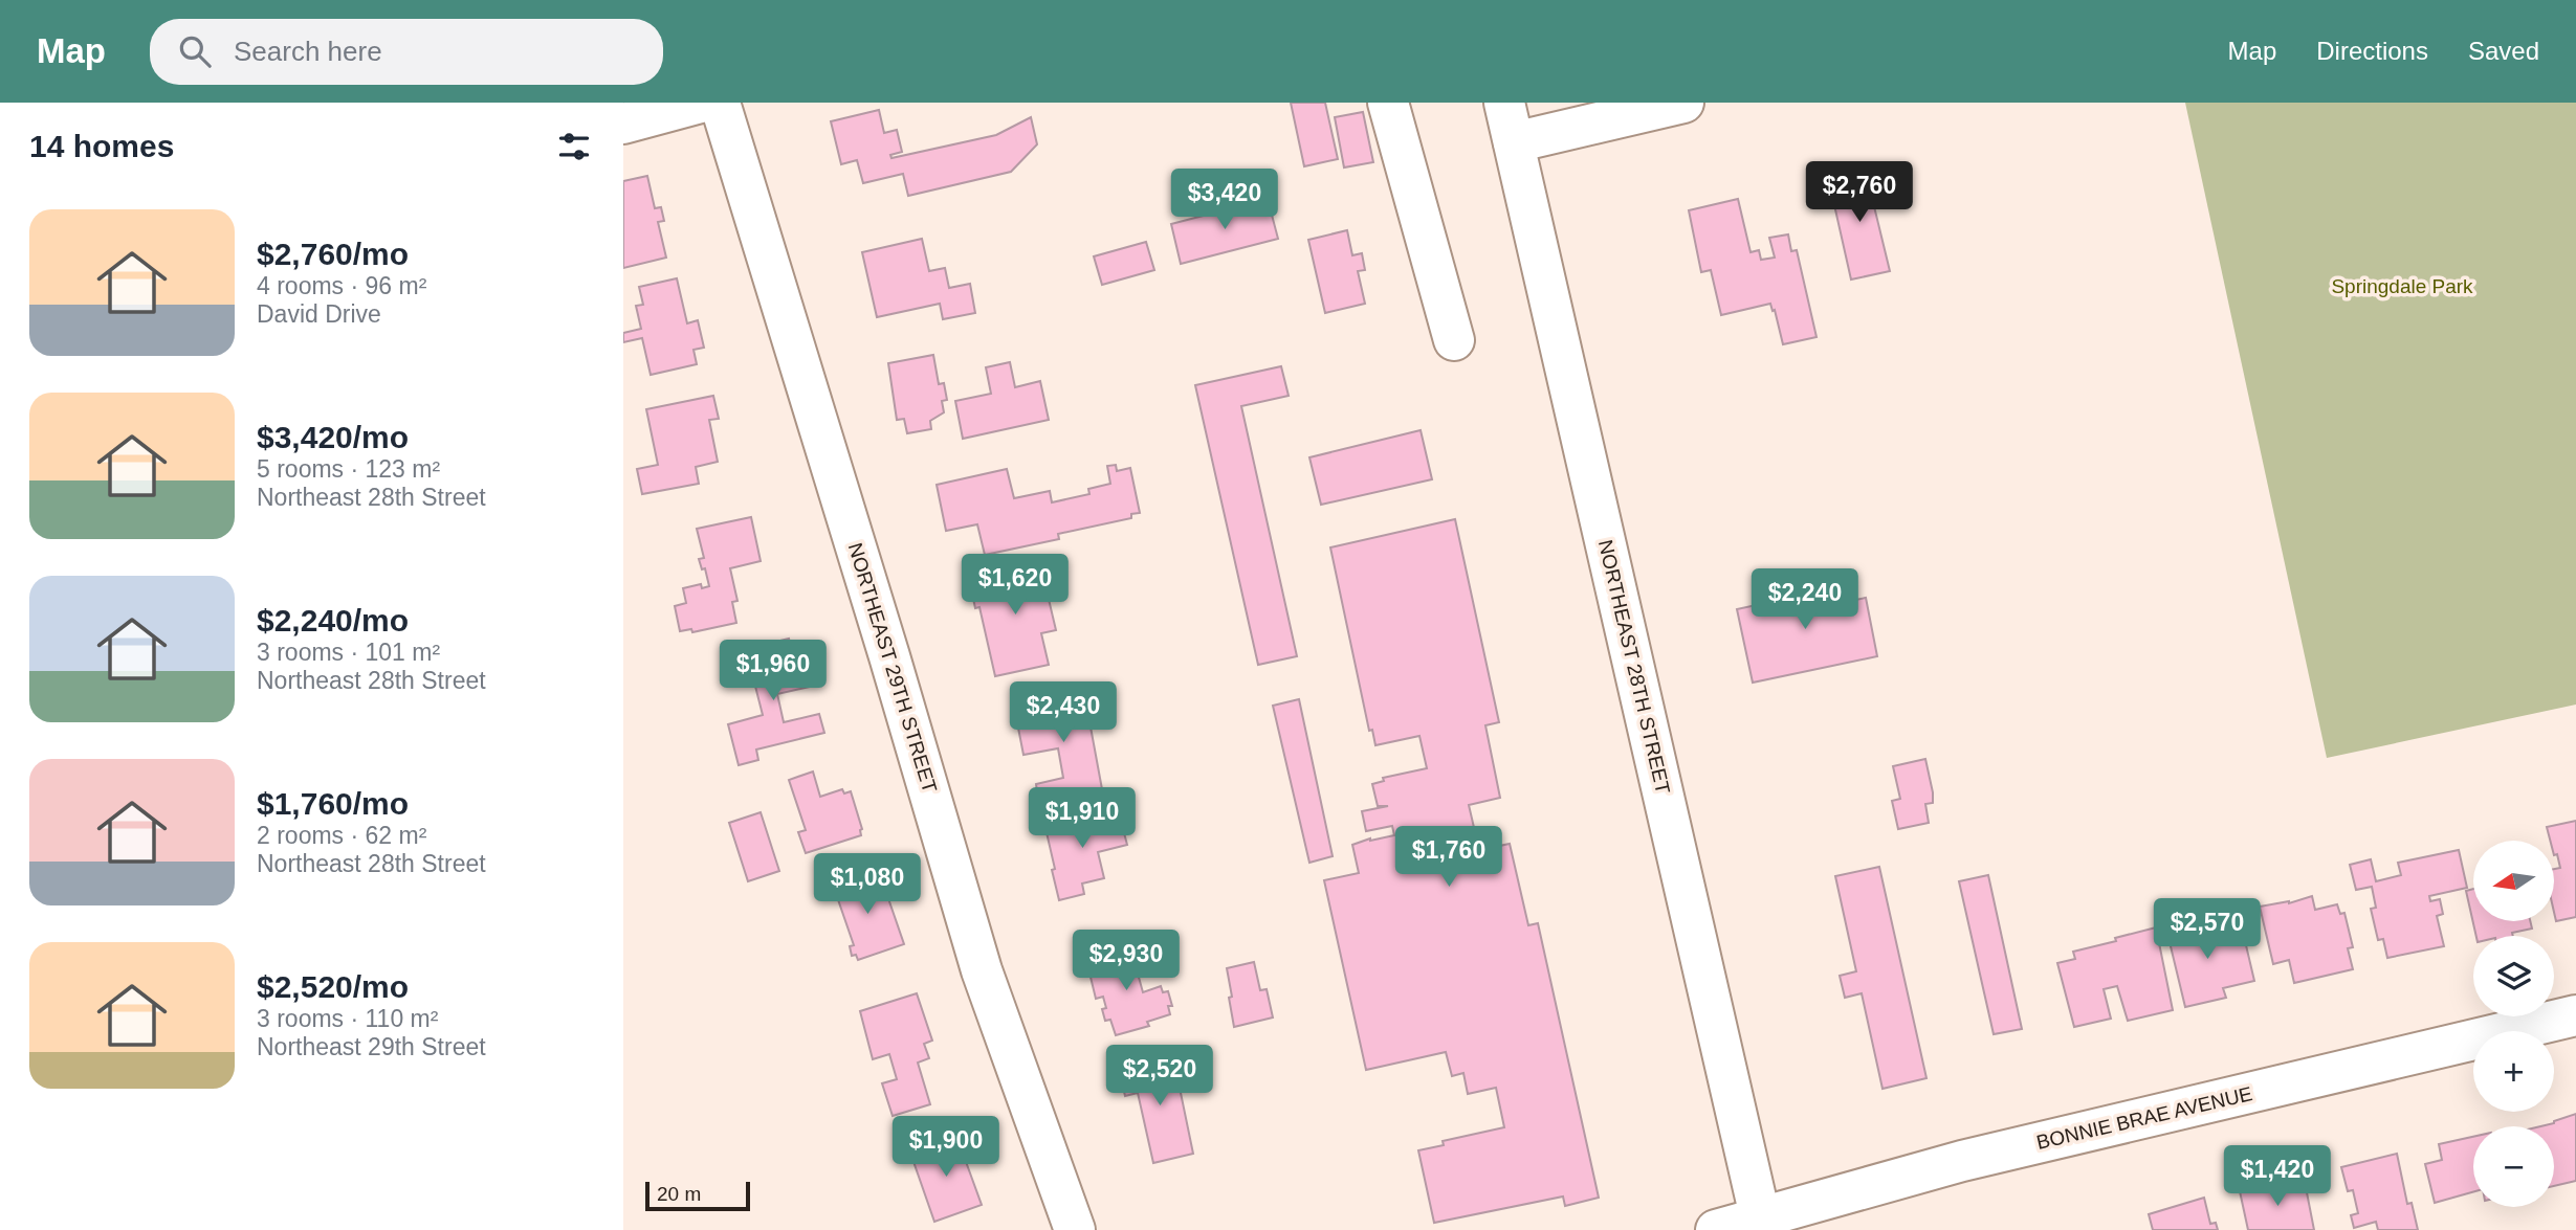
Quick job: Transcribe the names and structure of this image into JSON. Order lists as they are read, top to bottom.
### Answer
{
  "streets": {
    "street": ["NORTHEAST 28TH STREET", "NORTHEAST 29TH STREET", "BONNIE BRAE AVENUE"]
  },
  "crossings": [
    ["NORTHEAST 28TH STREET", "BONNIE BRAE AVENUE"]
  ],
  "parks": ["Springdale Park"],
  "scale_bar": "20 m",
  "north": "left",
  "page": {
    "header": "Map",
    "search": "Search here",
    "nav": ["Map", "Directions", "Saved"],
    "heading": "14 homes",
    "price": [
      "$2,760",
      "$3,420",
      "$1,620",
      "$2,240",
      "$1,960",
      "$2,430",
      "$1,910",
      "$1,760",
      "$1,080",
      "$2,570",
      "$2,930",
      "$2,520",
      "$1,900",
      "$1,420"
    ],
    "list": [
      {
        "name": "$2,760/mo",
        "note": "4 rooms · 96 m² · David Drive"
      },
      {
        "name": "$3,420/mo",
        "note": "5 rooms · 123 m² · Northeast 28th Street"
      },
      {
        "name": "$2,240/mo",
        "note": "3 rooms · 101 m² · Northeast 28th Street"
      },
      {
        "name": "$1,760/mo",
        "note": "2 rooms · 62 m² · Northeast 28th Street"
      },
      {
        "name": "$2,520/mo",
        "note": "3 rooms · 110 m² · Northeast 29th Street"
      }
    ],
    "map_buttons": ["+", "−"],
    "scale": "20 m"
  }
}
